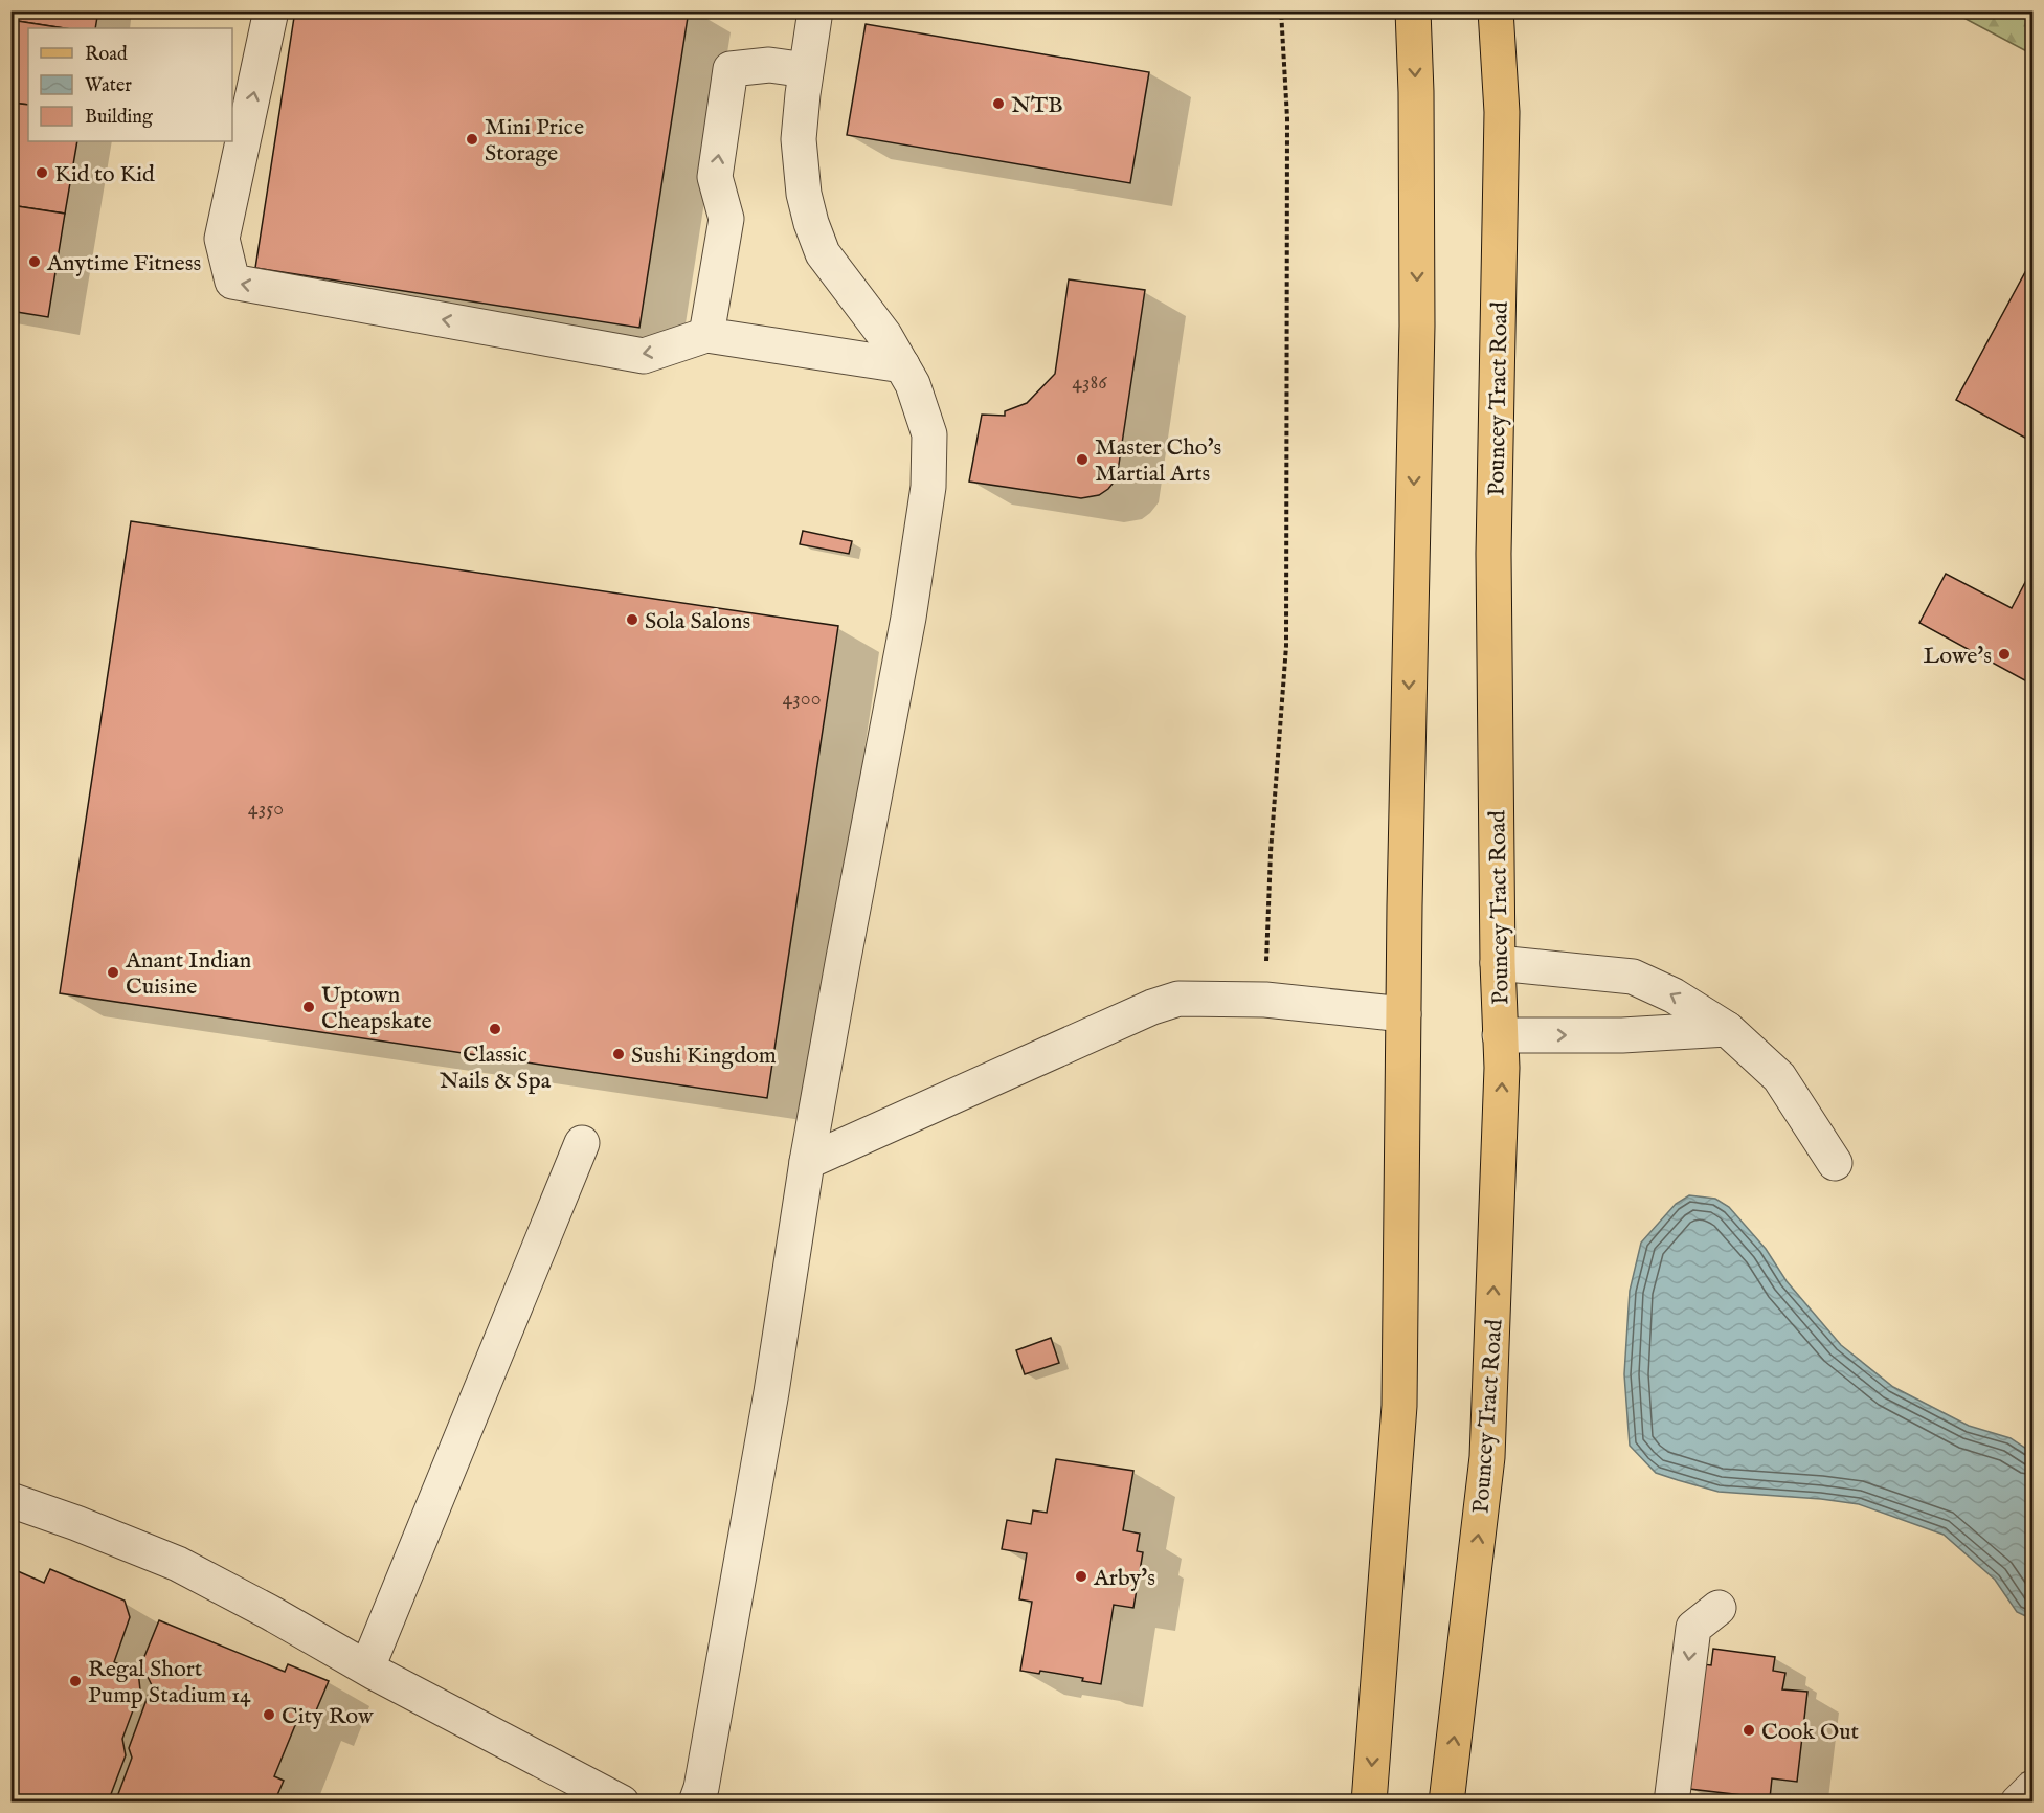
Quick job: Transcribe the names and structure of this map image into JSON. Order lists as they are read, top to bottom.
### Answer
{
  "streets": {
    "main road": ["Pouncey Tract Road"]
  },
  "places": [
    "NTB",
    "Mini Price Storage",
    "Kid to Kid",
    "Anytime Fitness",
    "Master Cho's Martial Arts",
    "Sola Salons",
    "Lowe's",
    "Anant Indian Cuisine",
    "Uptown Cheapskate",
    "Classic Nails & Spa",
    "Sushi Kingdom",
    "Arby's",
    "Regal Short Pump Stadium 14",
    "City Row",
    "Cook Out"
  ],
  "house_numbers": ["4386", "4300", "4350"],
  "legend": ["Road", "Water", "Building"]
}
